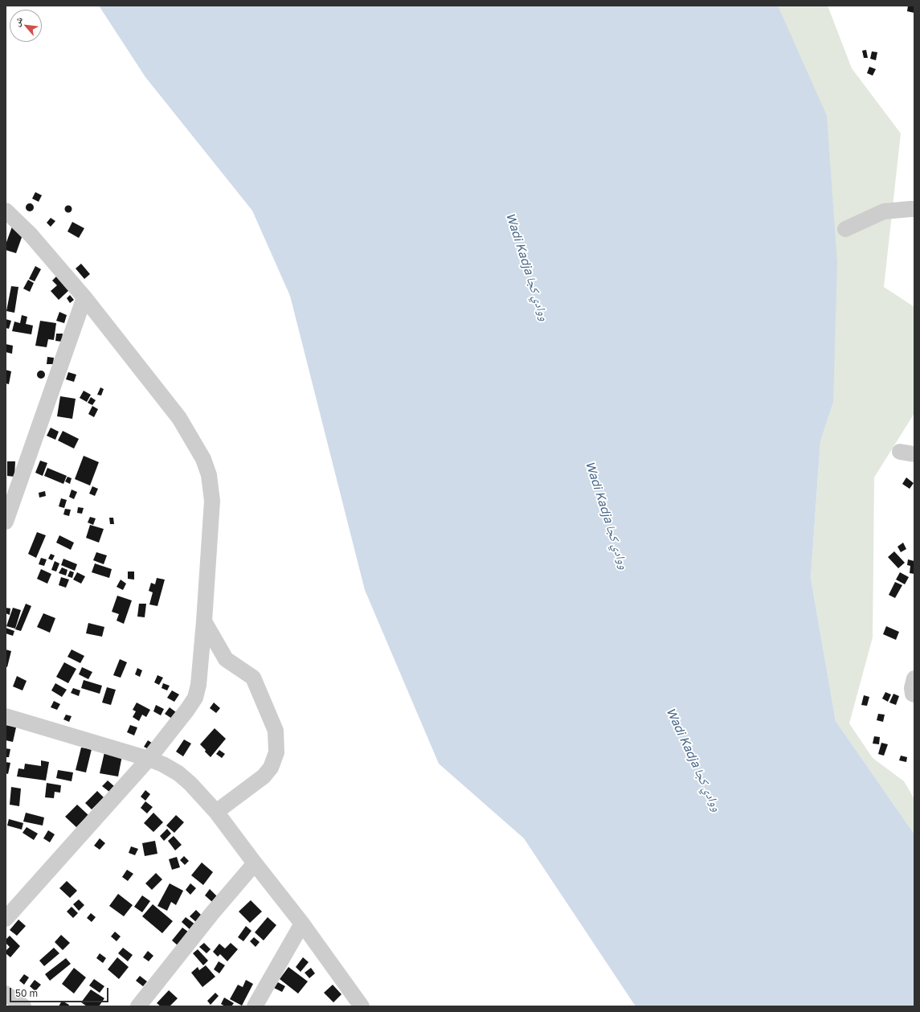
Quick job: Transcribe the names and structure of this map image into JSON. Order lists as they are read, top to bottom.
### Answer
{
  "water": ["Wadi Kadja ووادي كجا"],
  "scale_bar": "50 m",
  "north": "top left"
}
